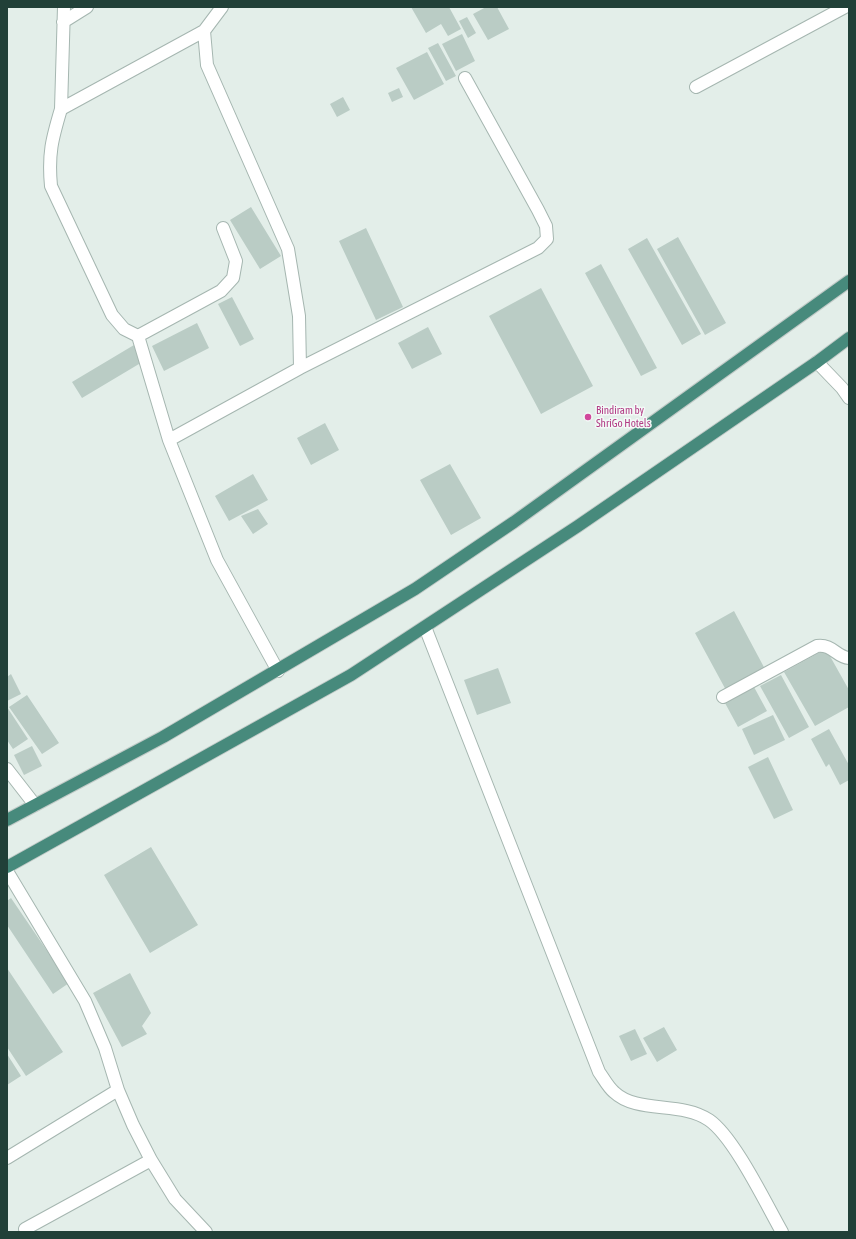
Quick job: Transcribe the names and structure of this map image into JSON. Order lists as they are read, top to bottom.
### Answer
{
  "places": ["Bindiram by ShriGo Hotels"]
}
